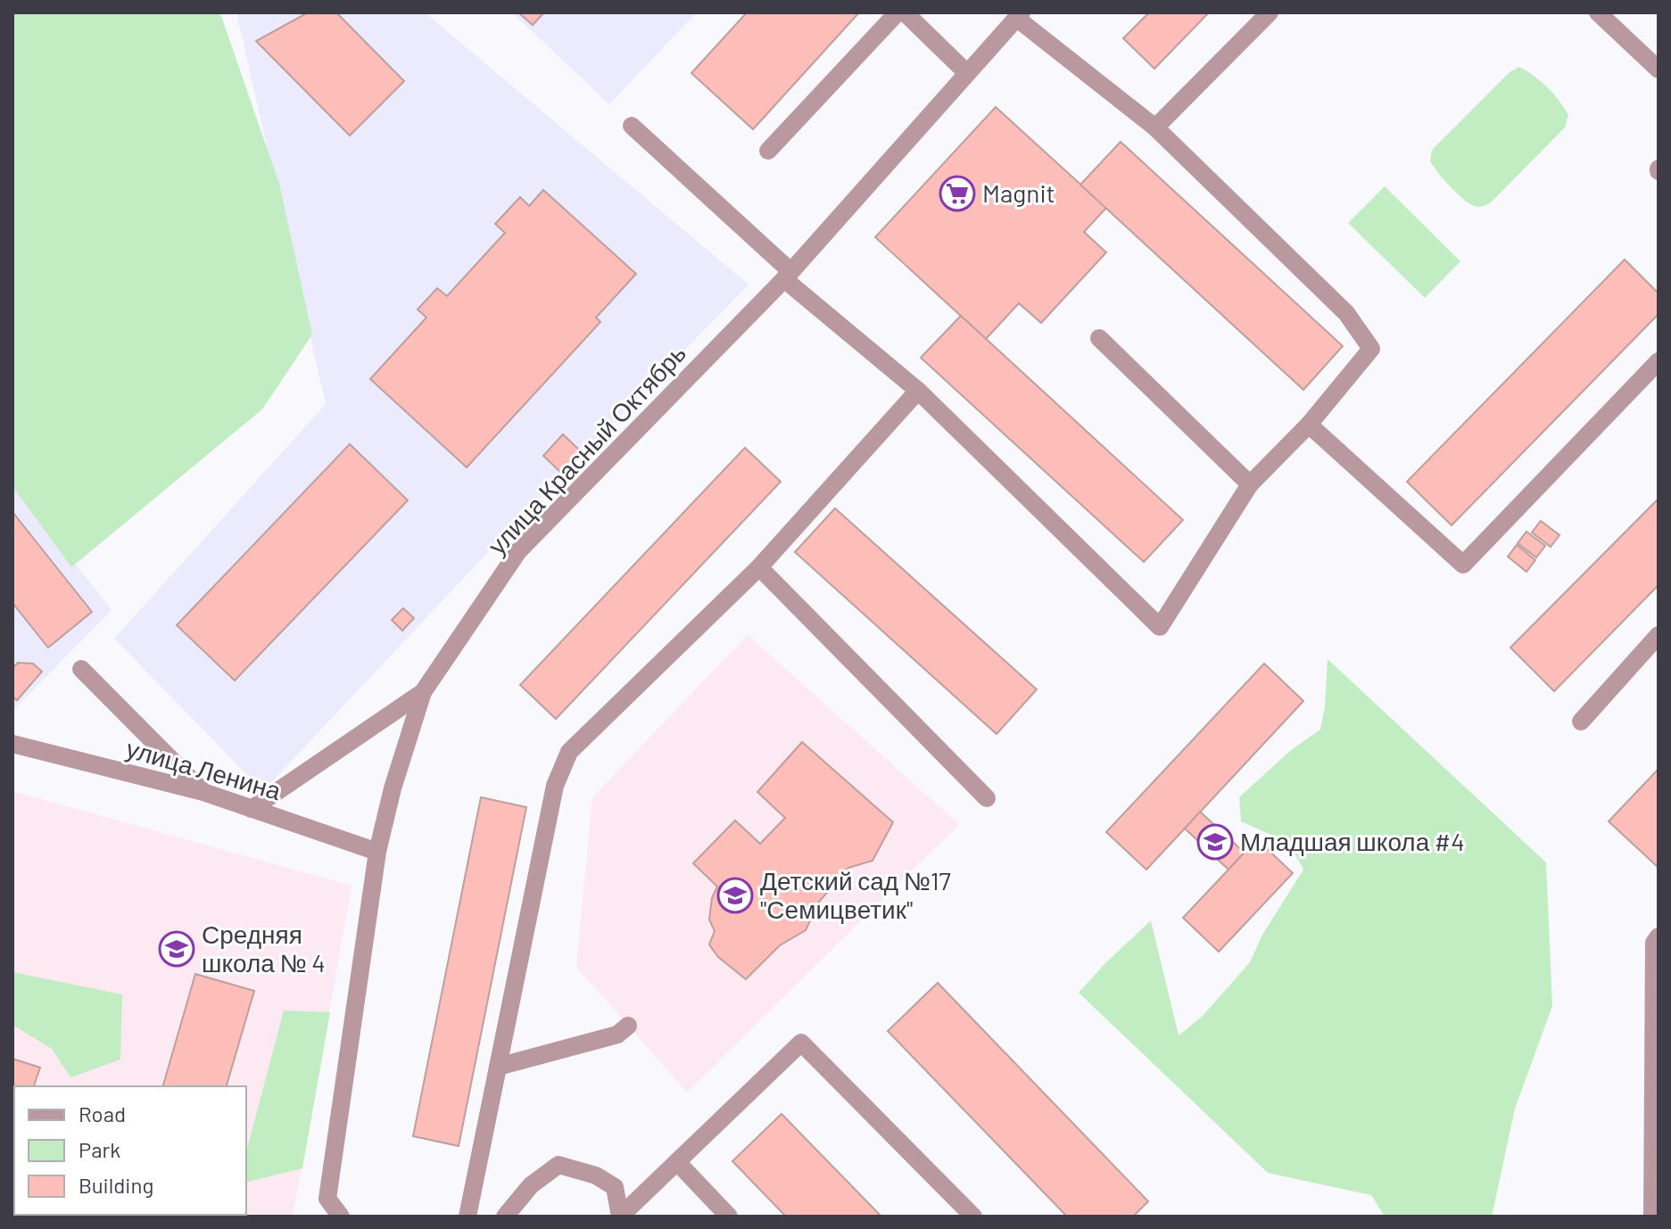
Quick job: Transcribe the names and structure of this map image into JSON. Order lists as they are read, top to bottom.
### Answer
{
  "streets": {
    "street": ["улица Красный Октябрь", "улица Ленина"]
  },
  "crossings": [
    ["улица Красный Октябрь", "улица Ленина"]
  ],
  "places": {
    "supermarket": ["Magnit"],
    "school or university": ["Младшая школа #4", "Детский сад №17 \"Семицветик\"", "Средняя школа № 4"]
  },
  "legend": ["Road", "Park", "Building"]
}
